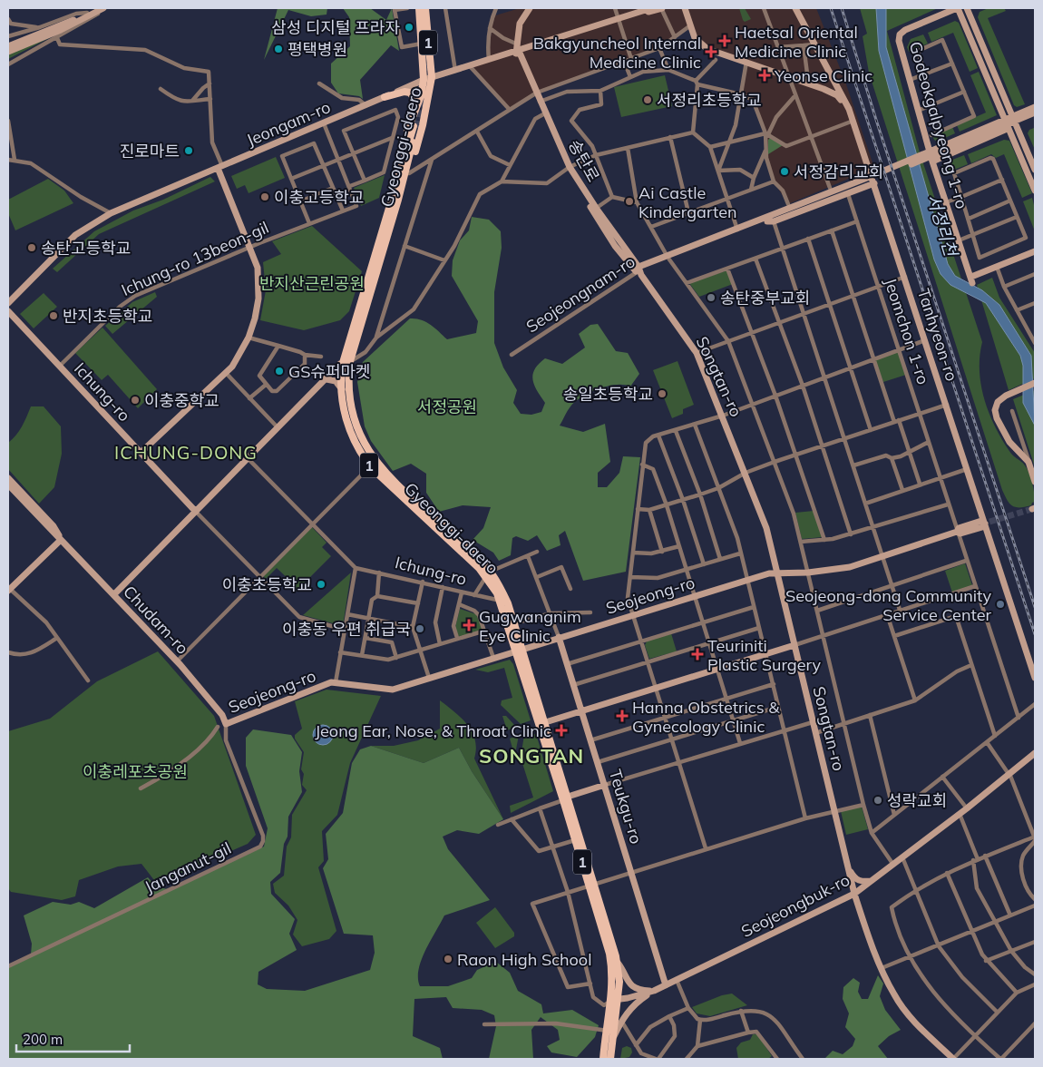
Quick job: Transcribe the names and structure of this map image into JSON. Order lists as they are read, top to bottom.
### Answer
{
  "streets": {
    "main road": ["1", "Gyeonggi-daero"],
    "street": [
      "Jeongam-ro",
      "Godeokgalpyeong 1-ro",
      "송탄로",
      "Ichung-ro 13beon-gil",
      "Seojeongnam-ro",
      "Jeomchon 1-ro",
      "Tanhyeon-ro",
      "Songtan-ro",
      "Ichung-ro",
      "Seojeong-ro",
      "Chudam-ro",
      "Teukgu-ro",
      "Janganut-gil",
      "Seojeongbuk-ro"
    ]
  },
  "crossings": [
    ["Jeongam-ro", "Gyeonggi-daero"],
    ["Jeongam-ro", "Ichung-ro 13beon-gil"],
    ["Gyeonggi-daero", "Ichung-ro"],
    ["Gyeonggi-daero", "Seojeong-ro"],
    ["Gyeonggi-daero", "Seojeongbuk-ro"],
    ["송탄로", "Songtan-ro"],
    ["Ichung-ro 13beon-gil", "Ichung-ro"],
    ["Seojeongnam-ro", "Songtan-ro"],
    ["Jeomchon 1-ro", "Seojeong-ro"],
    ["Tanhyeon-ro", "Seojeong-ro"],
    ["Songtan-ro", "Seojeong-ro"],
    ["Songtan-ro", "Seojeongbuk-ro"],
    ["Seojeong-ro", "Chudam-ro"],
    ["Seojeong-ro", "Teukgu-ro"],
    ["Seojeong-ro", "Janganut-gil"],
    ["Chudam-ro", "Janganut-gil"],
    ["Teukgu-ro", "Seojeongbuk-ro"]
  ],
  "districts": ["ICHUNG-DONG", "SONGTAN"],
  "water": ["서정리천"],
  "parks": ["반지산근린공원", "서정공원", "이충레포츠공원"],
  "places": {
    "other": [
      "삼성 디지털 프라자",
      "평택병원",
      "서정리초등학교",
      "진로마트",
      "서정감리교회",
      "이충고등학교",
      "Ai Castle Kindergarten",
      "송탄고등학교",
      "송탄중부교회",
      "반지초등학교",
      "GS슈퍼마켓",
      "송일초등학교",
      "이충중학교",
      "이충초등학교",
      "Seojeong-dong Community Service Center",
      "이충동 우편 취급국",
      "성락교회",
      "Raon High School"
    ],
    "health": [
      "Haetsal Oriental Medicine Clinic",
      "Bakgyuncheol Internal Medicine Clinic",
      "Yeonse Clinic",
      "Gugwangnim Eye Clinic",
      "Teuriniti Plastic Surgery",
      "Hanna Obstetrics & Gynecology Clinic",
      "Jeong Ear, Nose, & Throat Clinic"
    ]
  },
  "scale_bar": "200 m"
}
